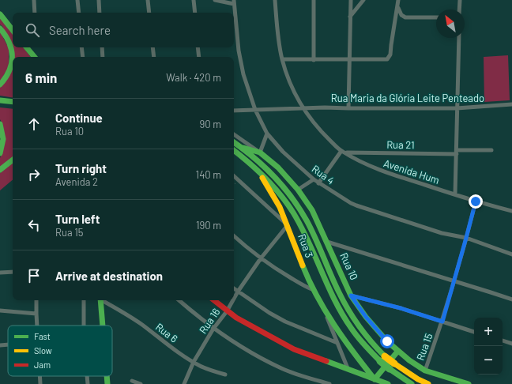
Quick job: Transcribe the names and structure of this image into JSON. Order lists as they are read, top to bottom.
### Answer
{
  "streets": {
    "main road": ["Rua 3", "Rua 10"],
    "street": [
      "Rua Maria da Glória Leite Penteado",
      "Rua 21",
      "Avenida Hum",
      "Rua 4",
      "Rua 16",
      "Rua 6",
      "Rua 15"
    ]
  },
  "crossings": [
    ["Rua Maria da Glória Leite Penteado", "Avenida Hum"],
    ["Rua Maria da Glória Leite Penteado", "Rua 4"],
    ["Rua 21", "Avenida Hum"],
    ["Avenida Hum", "Rua 15"],
    ["Rua 4", "Rua 15"],
    ["Rua 3", "Rua 10"],
    ["Rua 3", "Rua 16"],
    ["Rua 3", "Rua 15"],
    ["Rua 10", "Rua 15"],
    ["Rua 16", "Rua 6"]
  ],
  "legend": ["Fast", "Slow", "Jam"],
  "north": "top left",
  "page": {
    "search": "Search here",
    "heading": ["6 min", "Walk · 420 m"],
    "list": [
      ["Continue", "Rua 10", "90 m"],
      ["Turn right", "Avenida 2", "140 m"],
      ["Turn left", "Rua 15", "190 m"],
      "Arrive at destination"
    ],
    "map_buttons": ["+", "−"]
  }
}
